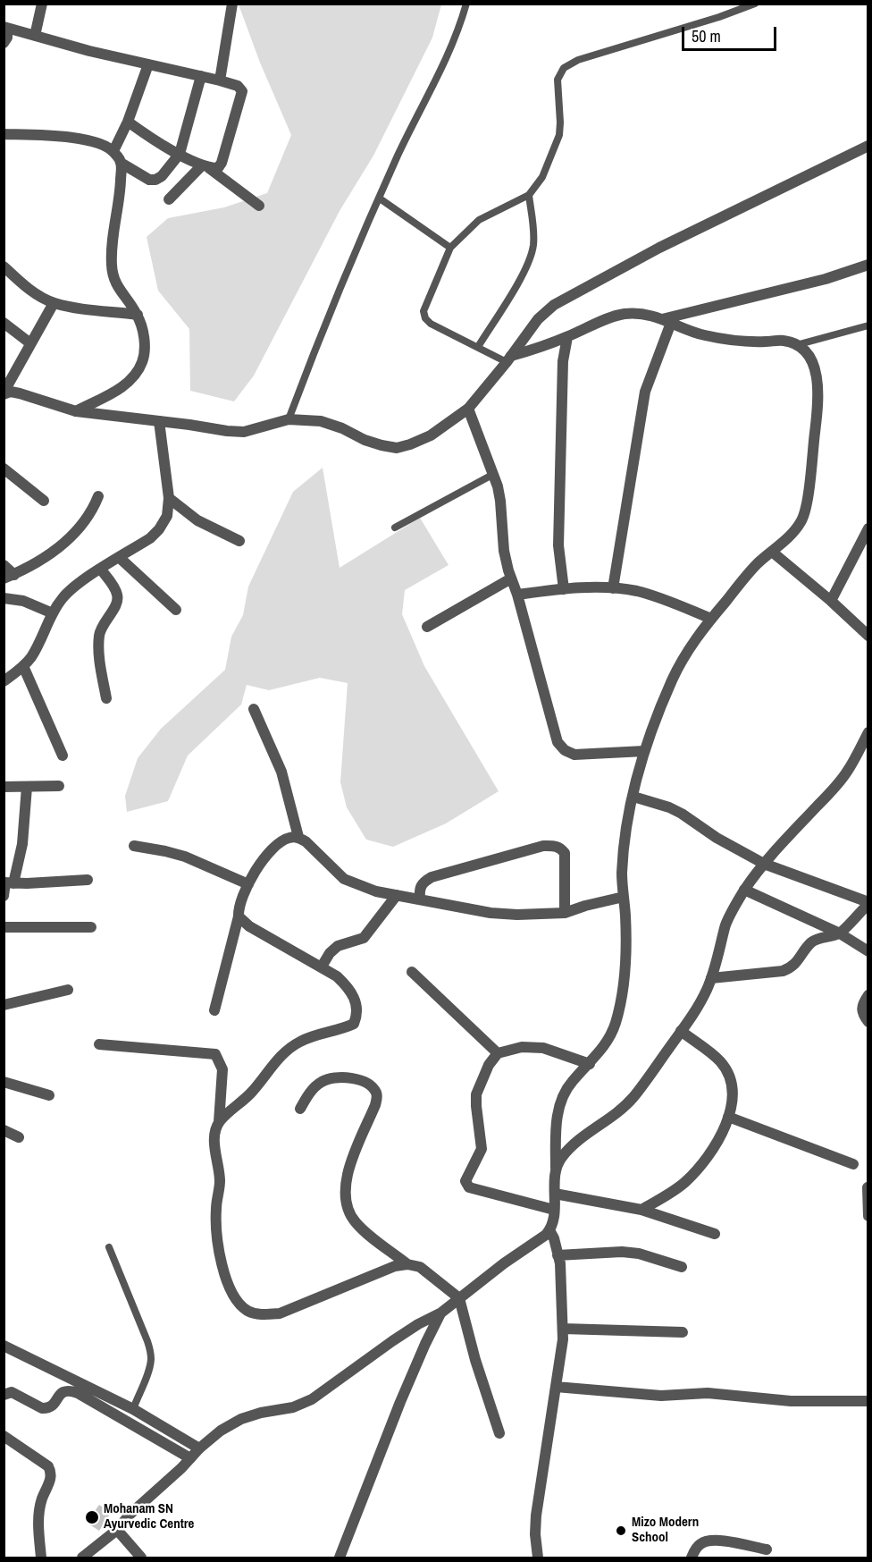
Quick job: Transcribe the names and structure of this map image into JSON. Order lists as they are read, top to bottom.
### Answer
{
  "places": ["Mohanam SN Ayurvedic Centre", "Mizo Modern School"],
  "scale_bar": "50 m"
}
